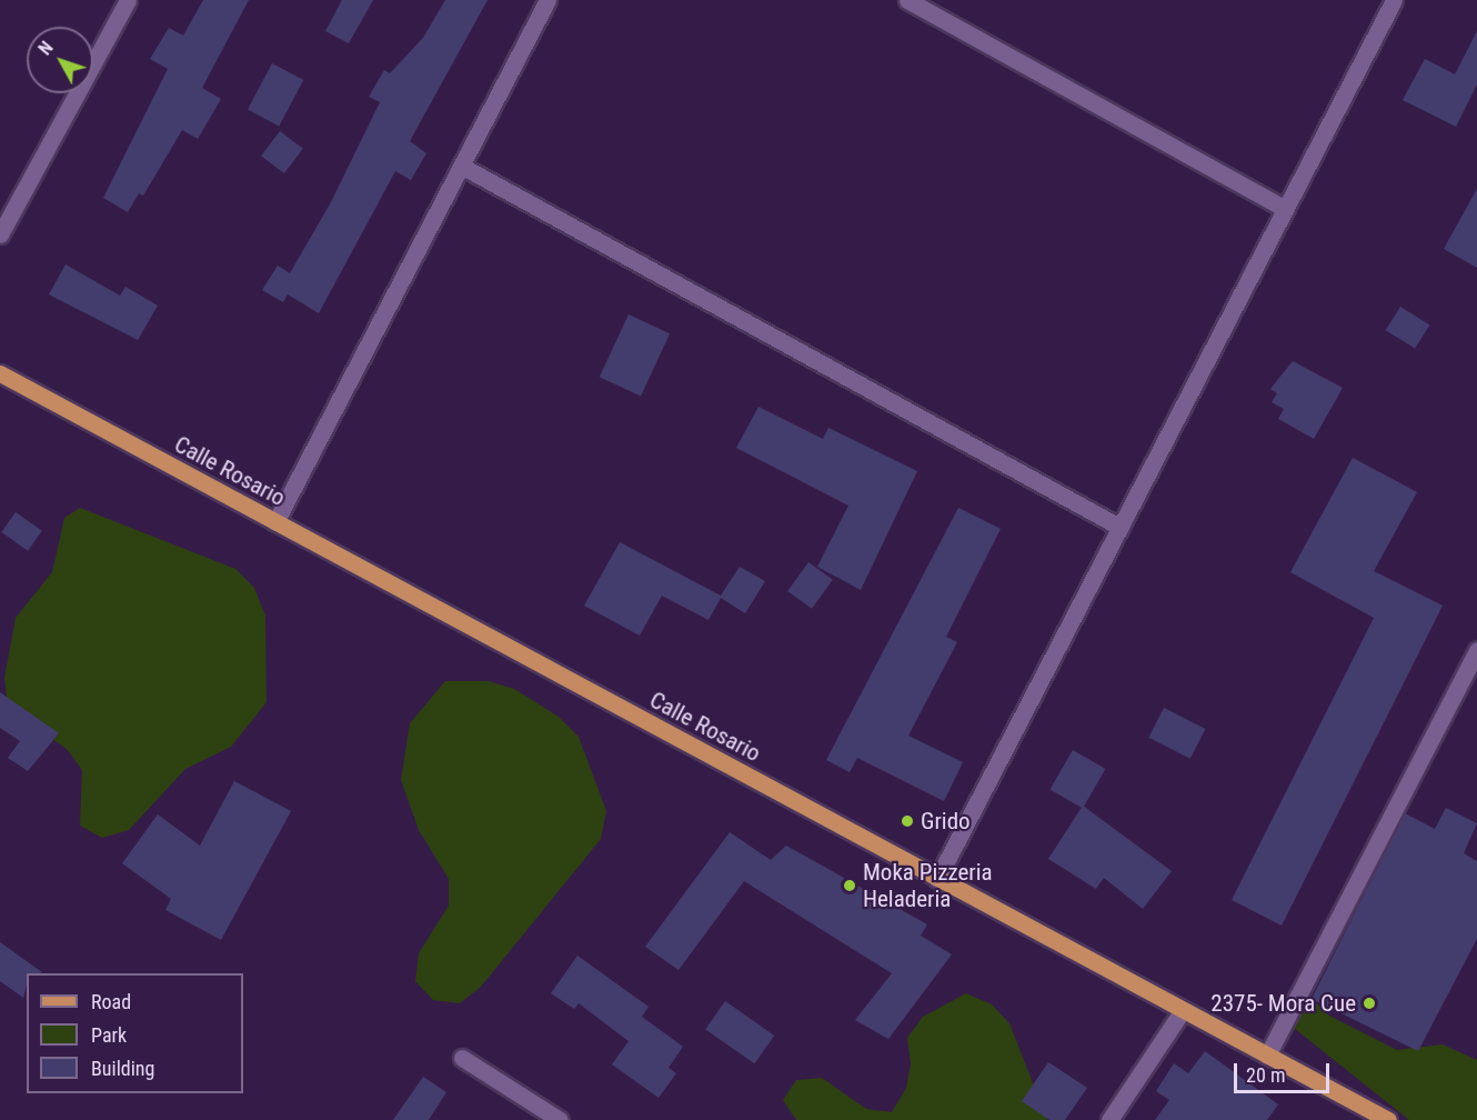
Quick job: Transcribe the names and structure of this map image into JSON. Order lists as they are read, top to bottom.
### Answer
{
  "streets": {
    "main road": ["Calle Rosario"]
  },
  "places": ["Grido", "Moka Pizzeria Heladeria", "2375- Mora Cue"],
  "legend": ["Road", "Park", "Building"],
  "scale_bar": "20 m",
  "north": "top left"
}
